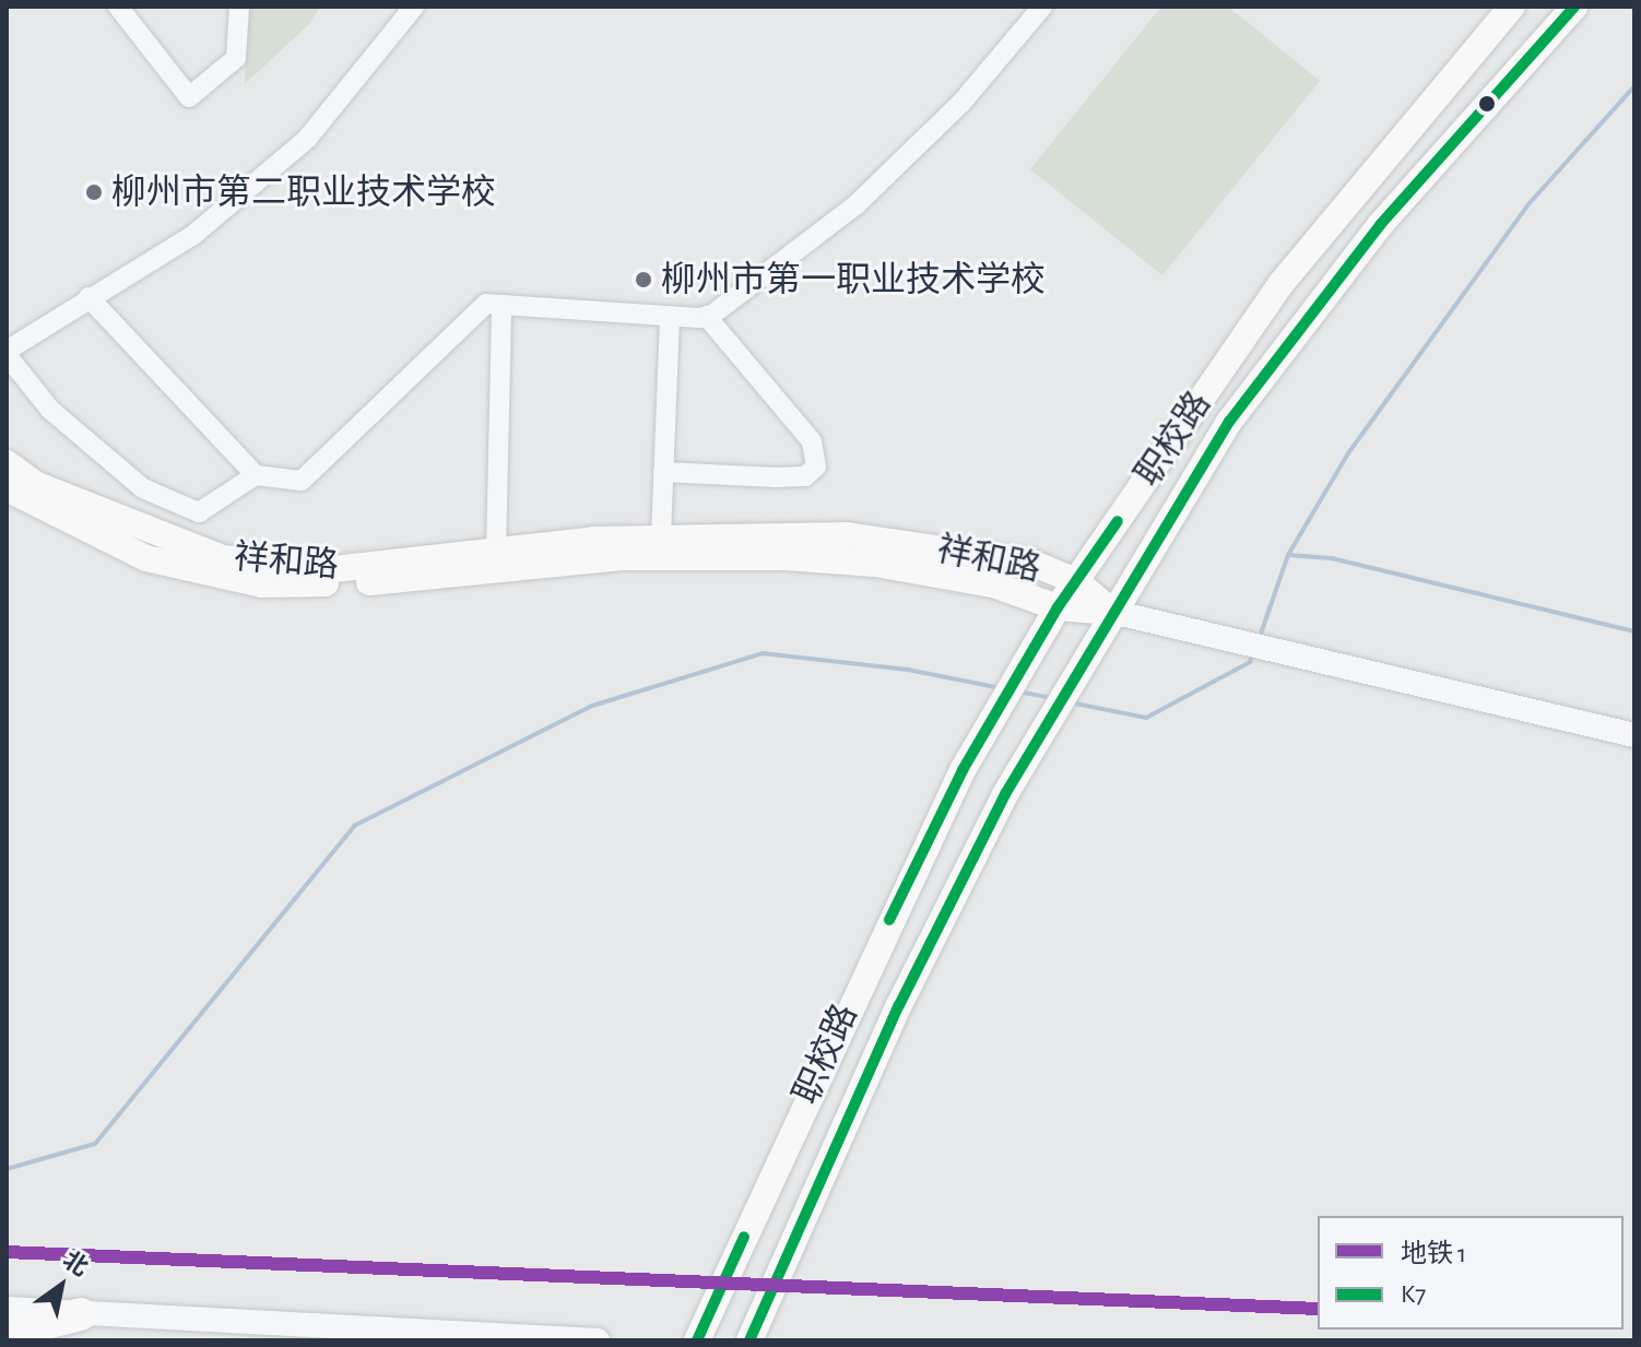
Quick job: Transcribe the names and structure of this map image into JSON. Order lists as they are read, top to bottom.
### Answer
{
  "streets": {
    "main road": ["职校路", "祥和路"]
  },
  "crossings": [
    ["职校路", "祥和路"]
  ],
  "places": ["柳州市第二职业技术学校", "柳州市第一职业技术学校"],
  "lines": ["transit line K7", "metro line 1"],
  "legend": ["地铁 1", "K7"],
  "north": "top right"
}
